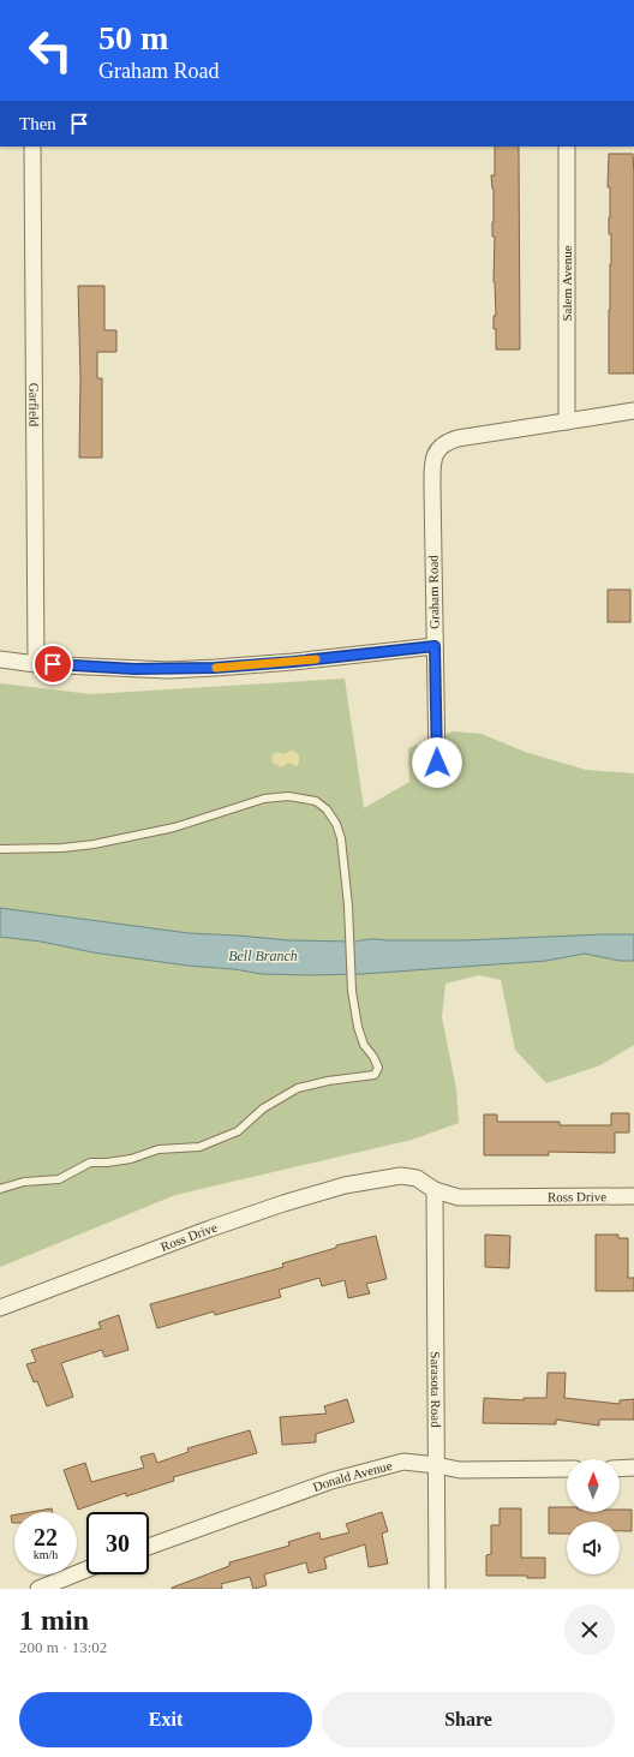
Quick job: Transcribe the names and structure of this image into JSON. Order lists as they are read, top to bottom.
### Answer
{
  "streets": {
    "street": [
      "Salem Avenue",
      "Garfield",
      "Graham Road",
      "Ross Drive",
      "Sarasota Road",
      "Donald Avenue"
    ]
  },
  "crossings": [
    ["Salem Avenue", "Graham Road"],
    ["Garfield", "Graham Road"],
    ["Ross Drive", "Sarasota Road"],
    ["Sarasota Road", "Donald Avenue"]
  ],
  "water": ["Bell Branch"],
  "north": "top",
  "page": {
    "turn": ["50 m", "Graham Road"],
    "then": "Then",
    "speed": "22 km/h",
    "limit": "30",
    "heading": ["1 min", "200 m · 13:02"],
    "buttons": ["Exit", "Share"]
  }
}
